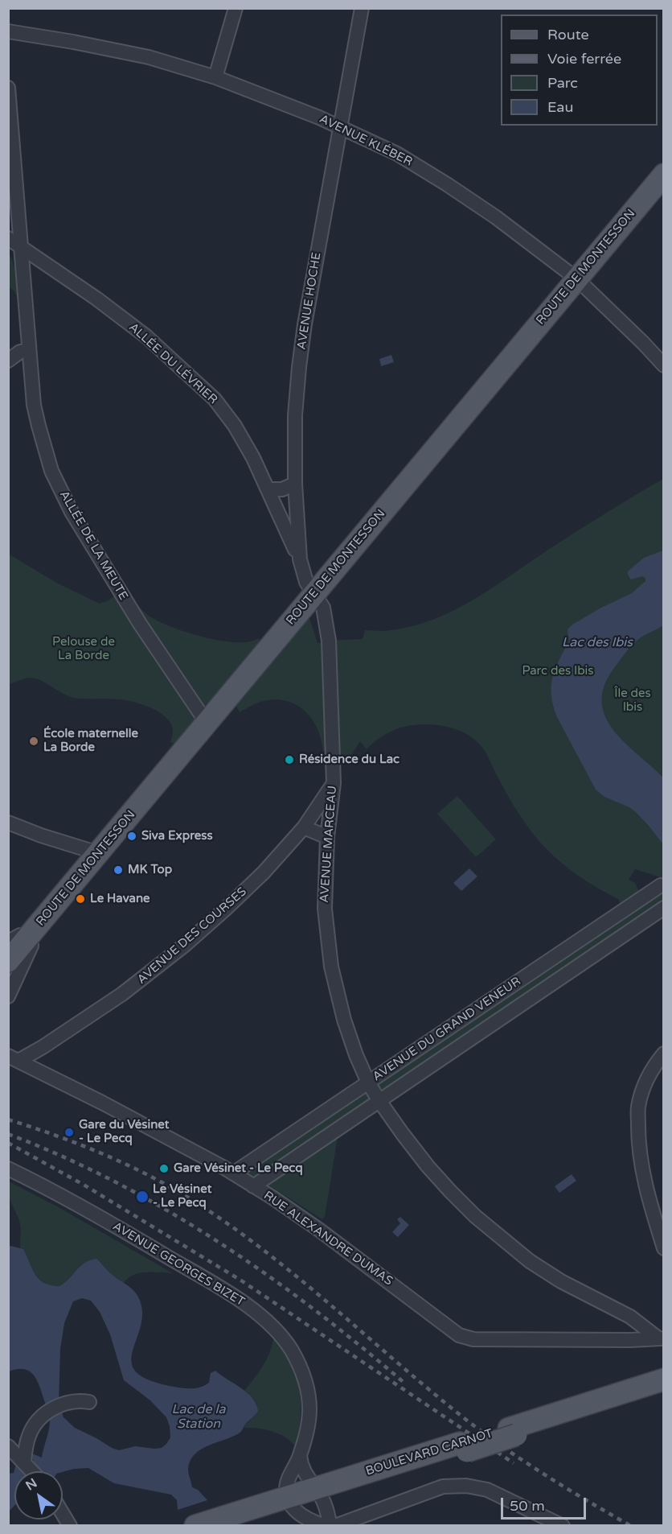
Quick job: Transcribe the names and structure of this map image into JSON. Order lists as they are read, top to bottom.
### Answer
{
  "streets": {
    "main road": ["ROUTE DE MONTESSON", "BOULEVARD CARNOT"],
    "street": [
      "AVENUE KLÉBER",
      "AVENUE HOCHE",
      "ALLÉE DU LÉVRIER",
      "ALLÉE DE LA MEUTE",
      "AVENUE MARCEAU",
      "AVENUE DES COURSES",
      "AVENUE DU GRAND VENEUR",
      "RUE ALEXANDRE DUMAS",
      "AVENUE GEORGES BIZET"
    ]
  },
  "crossings": [
    ["AVENUE KLÉBER", "ROUTE DE MONTESSON"],
    ["AVENUE KLÉBER", "AVENUE HOCHE"],
    ["ROUTE DE MONTESSON", "AVENUE HOCHE"],
    ["ROUTE DE MONTESSON", "ALLÉE DE LA MEUTE"],
    ["ROUTE DE MONTESSON", "AVENUE MARCEAU"],
    ["AVENUE HOCHE", "ALLÉE DU LÉVRIER"],
    ["AVENUE HOCHE", "AVENUE MARCEAU"],
    ["ALLÉE DU LÉVRIER", "ALLÉE DE LA MEUTE"],
    ["AVENUE MARCEAU", "AVENUE DES COURSES"],
    ["AVENUE MARCEAU", "AVENUE DU GRAND VENEUR"],
    ["AVENUE MARCEAU", "RUE ALEXANDRE DUMAS"],
    ["AVENUE DES COURSES", "RUE ALEXANDRE DUMAS"],
    ["AVENUE DU GRAND VENEUR", "RUE ALEXANDRE DUMAS"],
    ["AVENUE GEORGES BIZET", "BOULEVARD CARNOT"]
  ],
  "water": ["Lac des Ibis", "Lac de la Station"],
  "parks": ["Pelouse de La Borde", "Parc des Ibis", "Île des Ibis"],
  "places": [
    "École maternelle La Borde",
    "Résidence du Lac",
    "Siva Express",
    "MK Top",
    "Le Havane",
    "Gare du Vésinet - Le Pecq",
    "Gare Vésinet - Le Pecq",
    "Le Vésinet - Le Pecq"
  ],
  "legend": [
    "Route",
    "Voie ferrée",
    "Parc",
    "Eau"
  ],
  "scale_bar": "50 m",
  "north": "top left"
}
